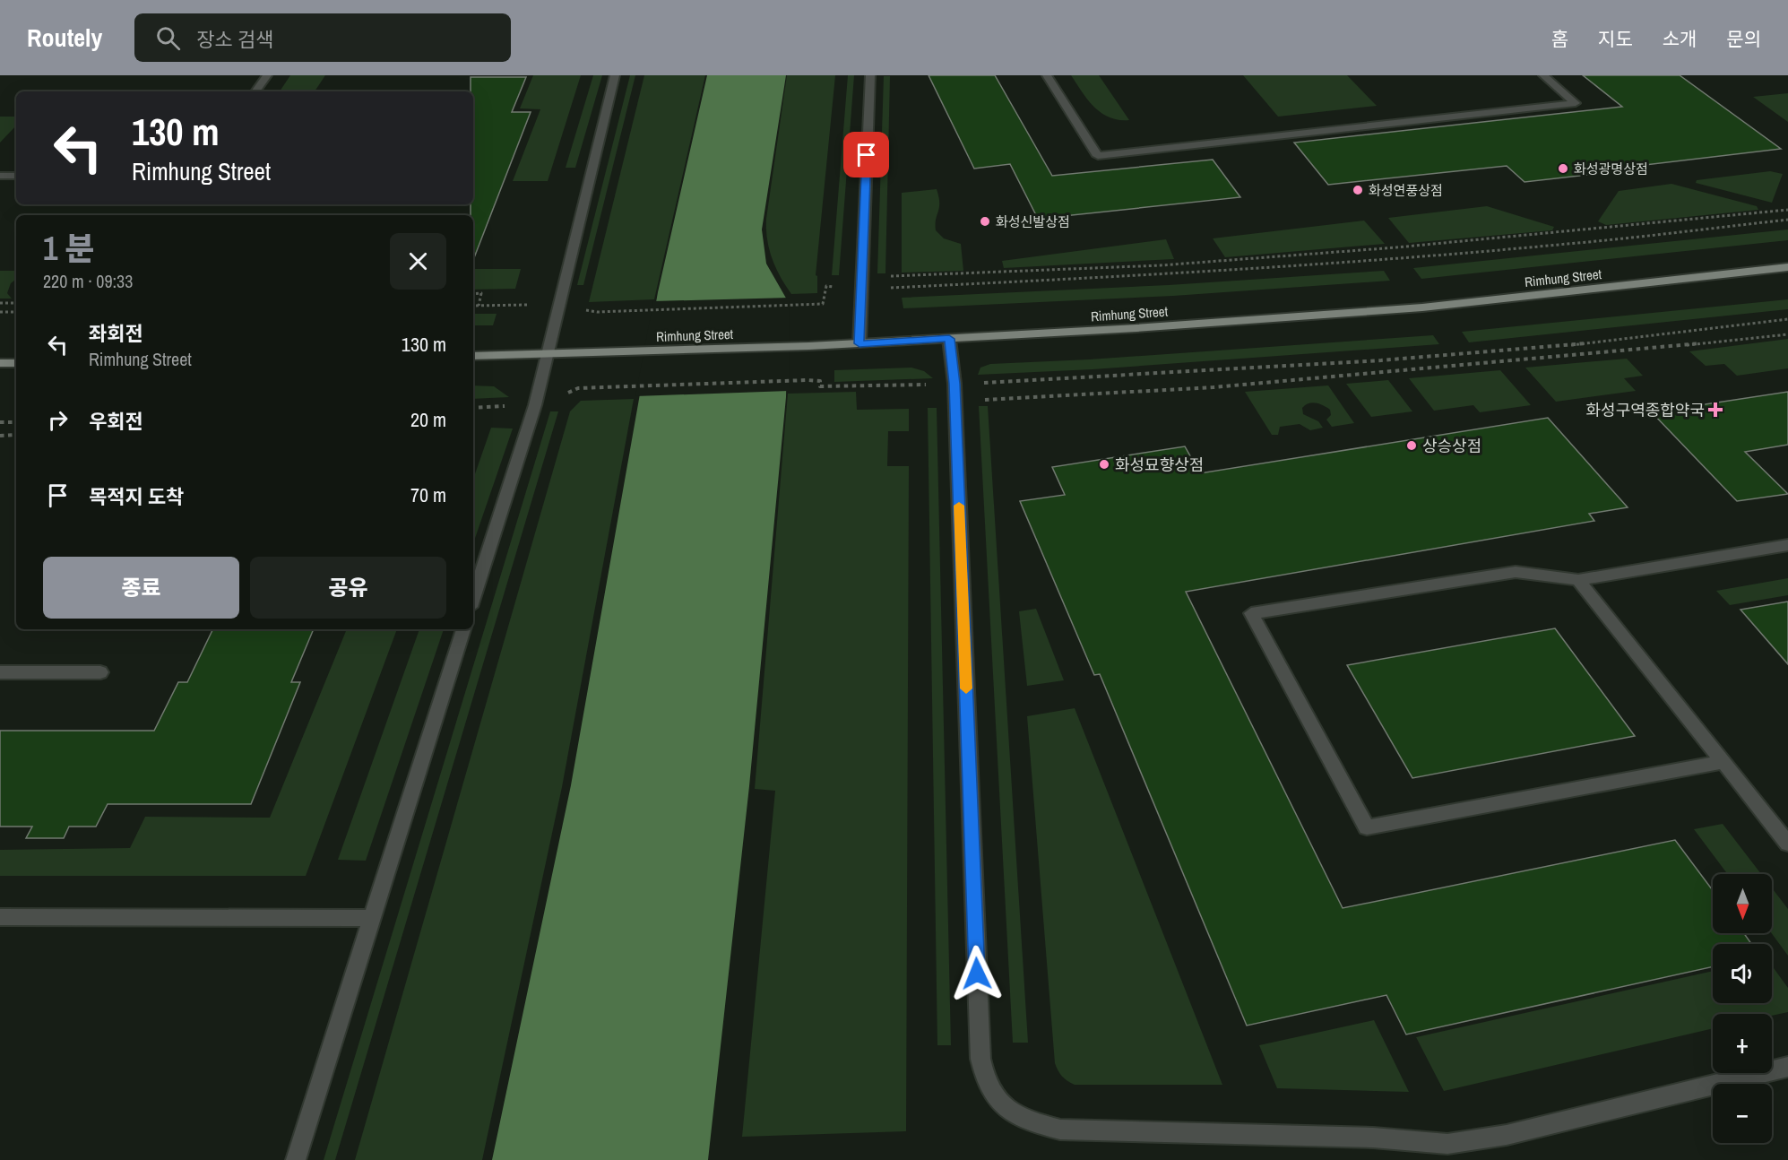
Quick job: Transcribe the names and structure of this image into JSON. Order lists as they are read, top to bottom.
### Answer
{
  "streets": {
    "main road": ["Rimhung Street"]
  },
  "places": {
    "other": [
      "화성광명상점",
      "화성연풍상점",
      "화성신발상점",
      "상승상점",
      "화성묘향상점"
    ],
    "health": ["화성구역종합약국"]
  },
  "north": "bottom",
  "page": {
    "header": "Routely",
    "search": "장소 검색",
    "nav": [
      "홈",
      "지도",
      "소개",
      "문의"
    ],
    "turn": ["130 m", "Rimhung Street"],
    "heading": ["1 분", "220 m · 09:33"],
    "list": [
      {
        "name": "좌회전",
        "note": "Rimhung Street",
        "value": "130 m"
      },
      {
        "name": "우회전",
        "value": "20 m"
      },
      {
        "name": "목적지 도착",
        "value": "70 m"
      }
    ],
    "buttons": ["종료", "공유"],
    "map_buttons": ["+", "−"]
  }
}
